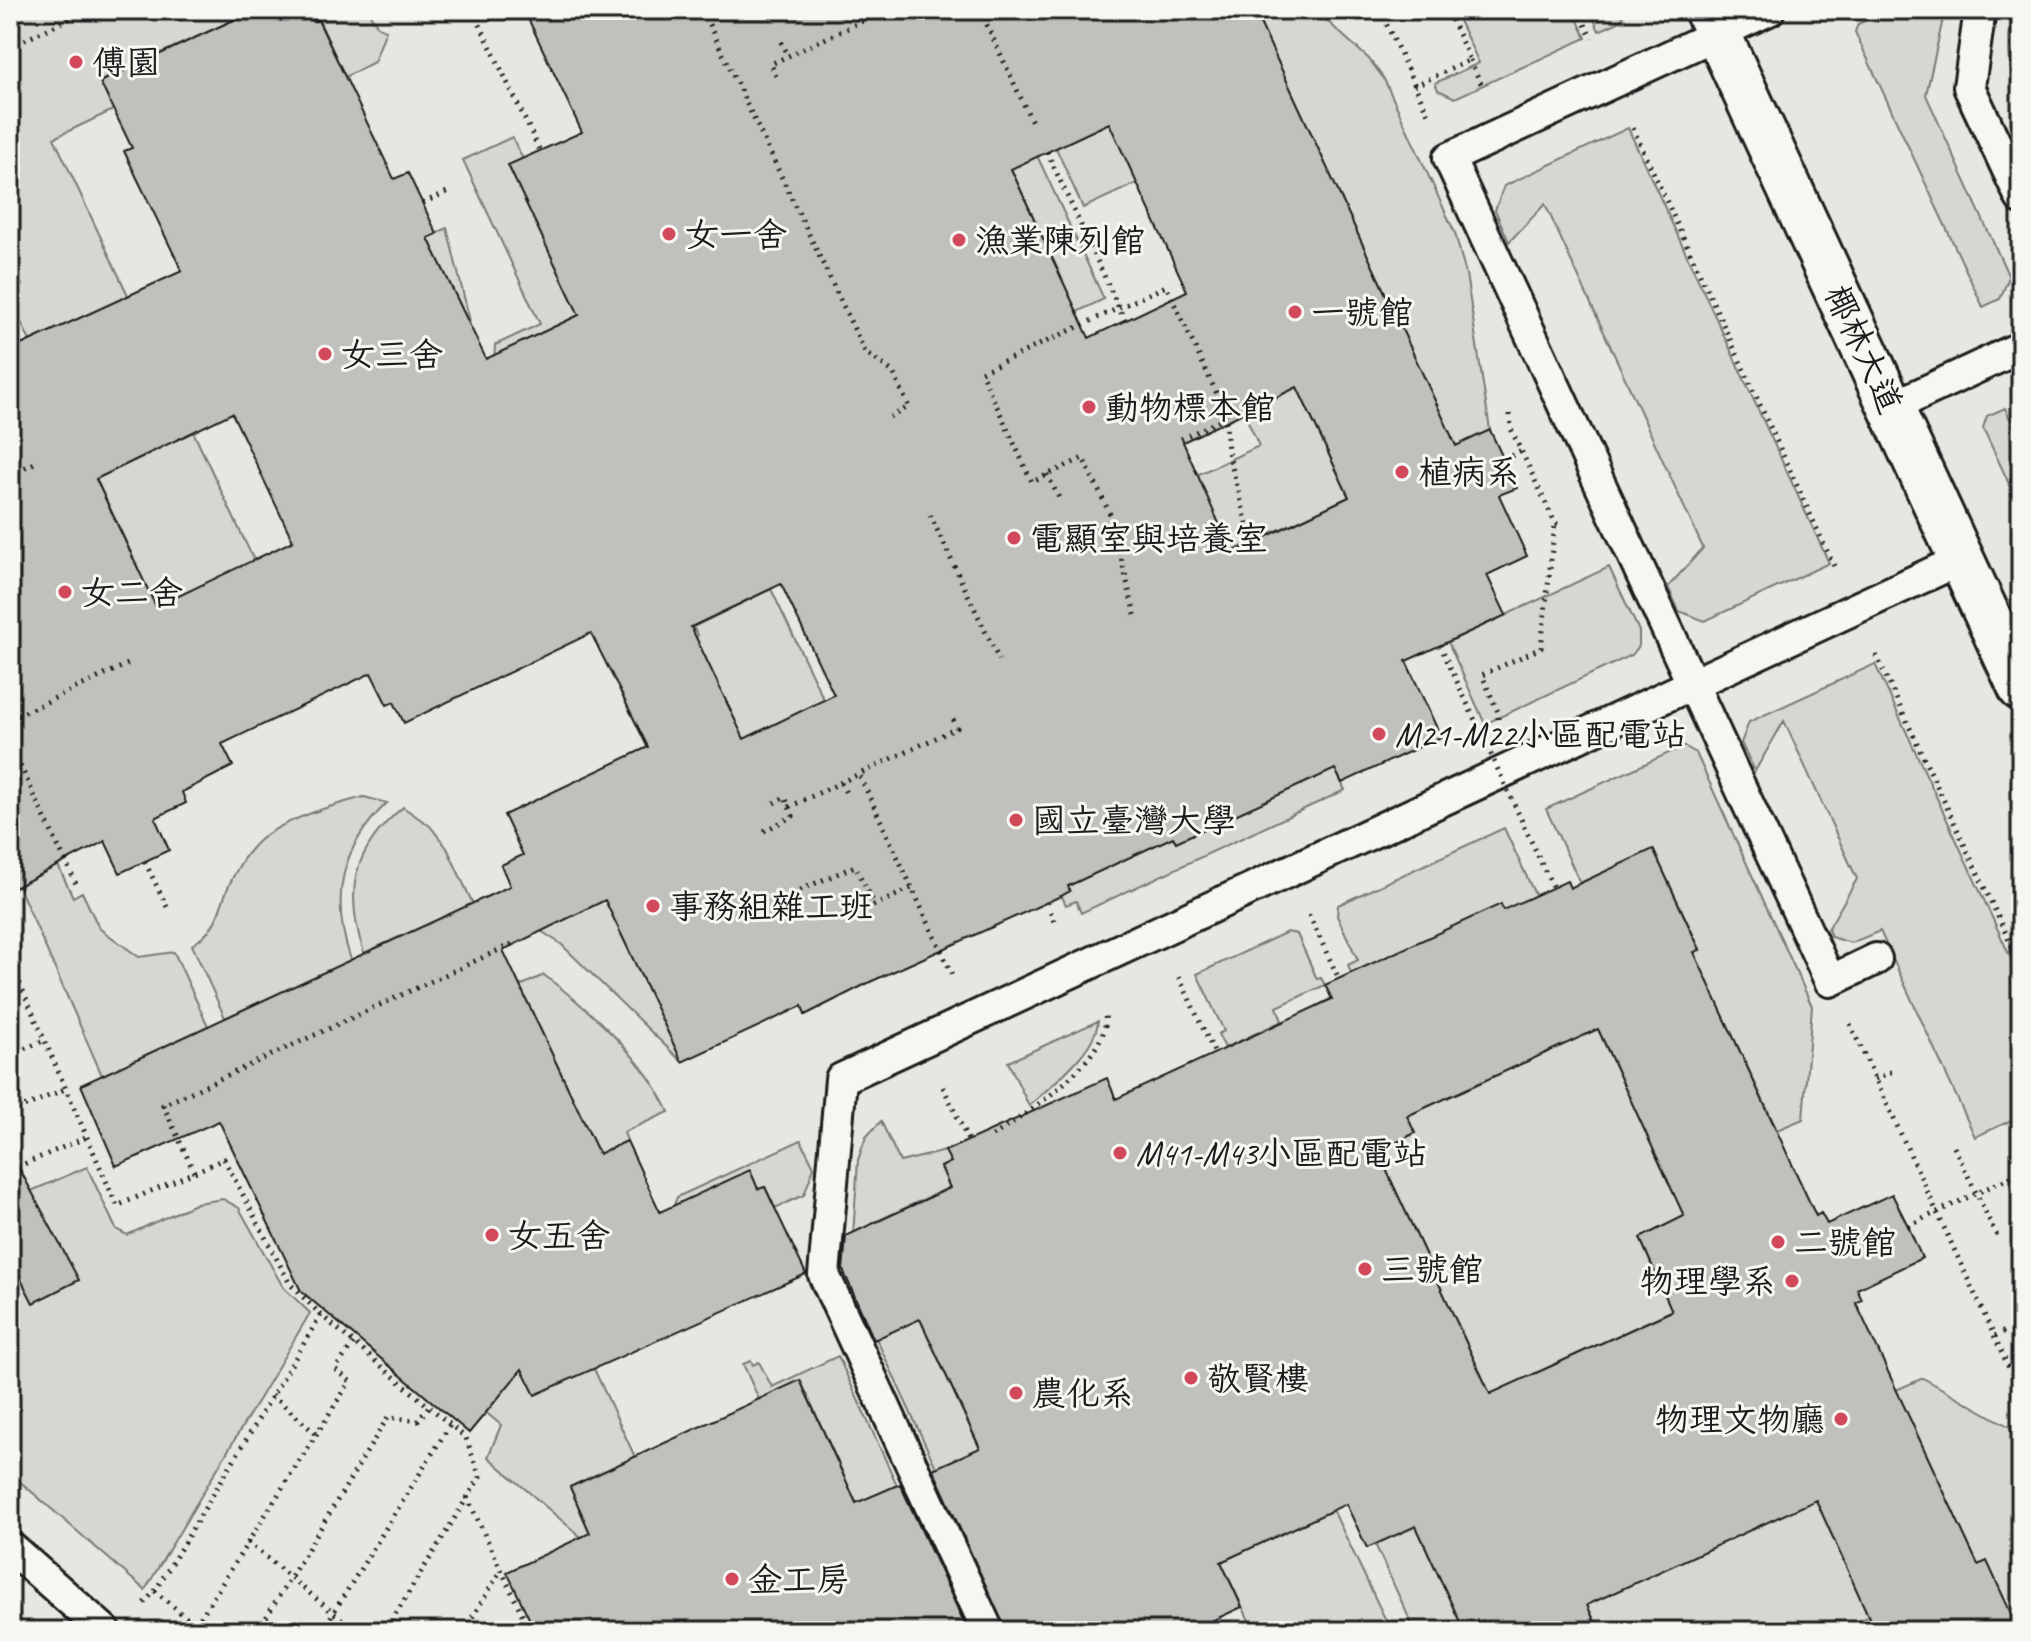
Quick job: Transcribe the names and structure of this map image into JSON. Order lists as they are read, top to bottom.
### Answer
{
  "streets": {
    "street": ["椰林大道"]
  },
  "places": [
    "傅園",
    "女一舍",
    "漁業陳列館",
    "一號館",
    "女三舍",
    "動物標本館",
    "植病系",
    "電顯室與培養室",
    "女二舍",
    "M21-M22小區配電站",
    "國立臺灣大學",
    "事務組雜工班",
    "M41-M43小區配電站",
    "女五舍",
    "二號館",
    "三號館",
    "物理學系",
    "敬賢樓",
    "農化系",
    "物理文物廳",
    "金工房"
  ]
}
